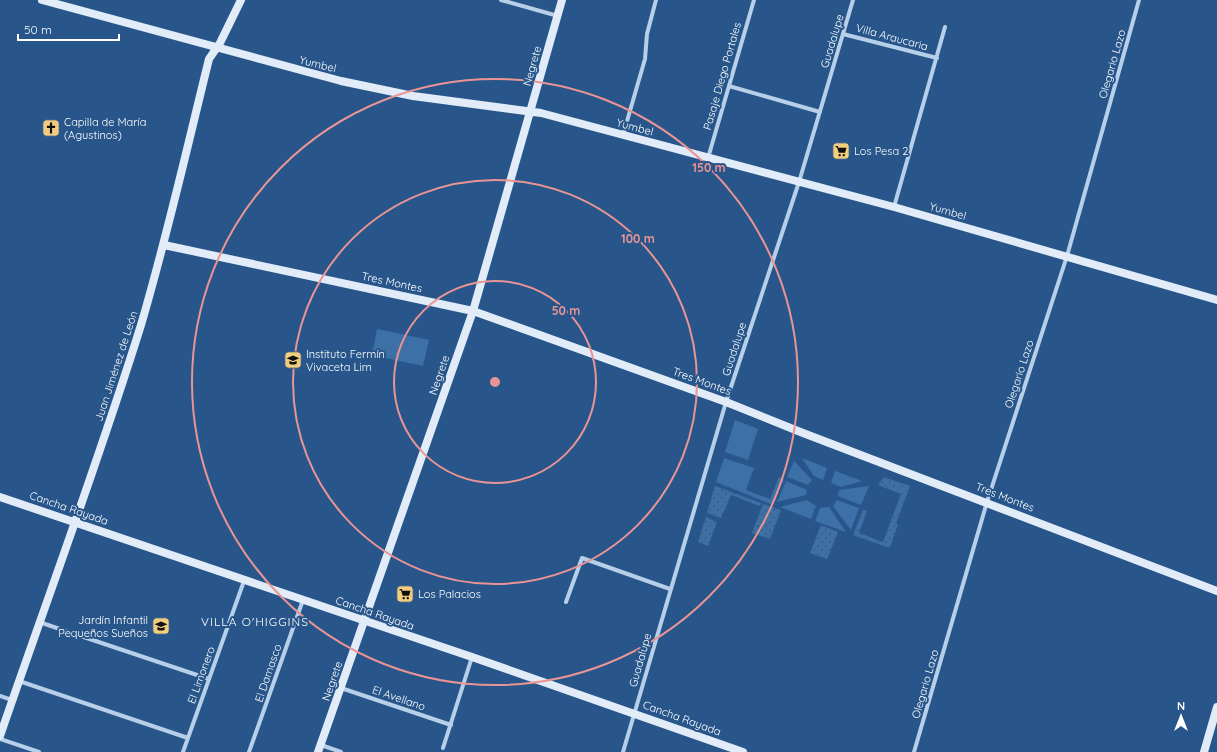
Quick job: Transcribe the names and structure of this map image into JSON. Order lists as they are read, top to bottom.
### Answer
{
  "streets": {
    "main road": [
      "Yumbel",
      "Negrete",
      "Tres Montes",
      "Juan Jiménez de León",
      "Cancha Rayada"
    ],
    "street": [
      "Villa Araucaria",
      "Guadalupe",
      "Olegario Lazo",
      "Pasaje Diego Portales",
      "El Damasco",
      "El Limonero",
      "El Avellano"
    ]
  },
  "crossings": [
    ["Villa Araucaria", "Guadalupe"],
    ["Villa Araucaria", "Yumbel"],
    ["Guadalupe", "Yumbel"],
    ["Guadalupe", "Tres Montes"],
    ["Guadalupe", "Cancha Rayada"],
    ["Yumbel", "Olegario Lazo"],
    ["Yumbel", "Negrete"],
    ["Yumbel", "Pasaje Diego Portales"],
    ["Yumbel", "Juan Jiménez de León"],
    ["Olegario Lazo", "Tres Montes"],
    ["Negrete", "Tres Montes"],
    ["Negrete", "Cancha Rayada"],
    ["Negrete", "El Avellano"],
    ["Tres Montes", "Juan Jiménez de León"],
    ["Juan Jiménez de León", "Cancha Rayada"],
    ["Cancha Rayada", "El Damasco"],
    ["Cancha Rayada", "El Limonero"]
  ],
  "districts": ["VILLA O'HIGGINS"],
  "places": {
    "church": ["Capilla de María (Agustinos)"],
    "supermarket": ["Los Pesa 2", "Los Palacios"],
    "school or university": ["Instituto Fermín Vivaceta Lim", "Jardín Infantil Pequeños Sueños"]
  },
  "scale_bar": "50 m",
  "north": "top",
  "rings": ["150 m", "100 m", "50 m"]
}
